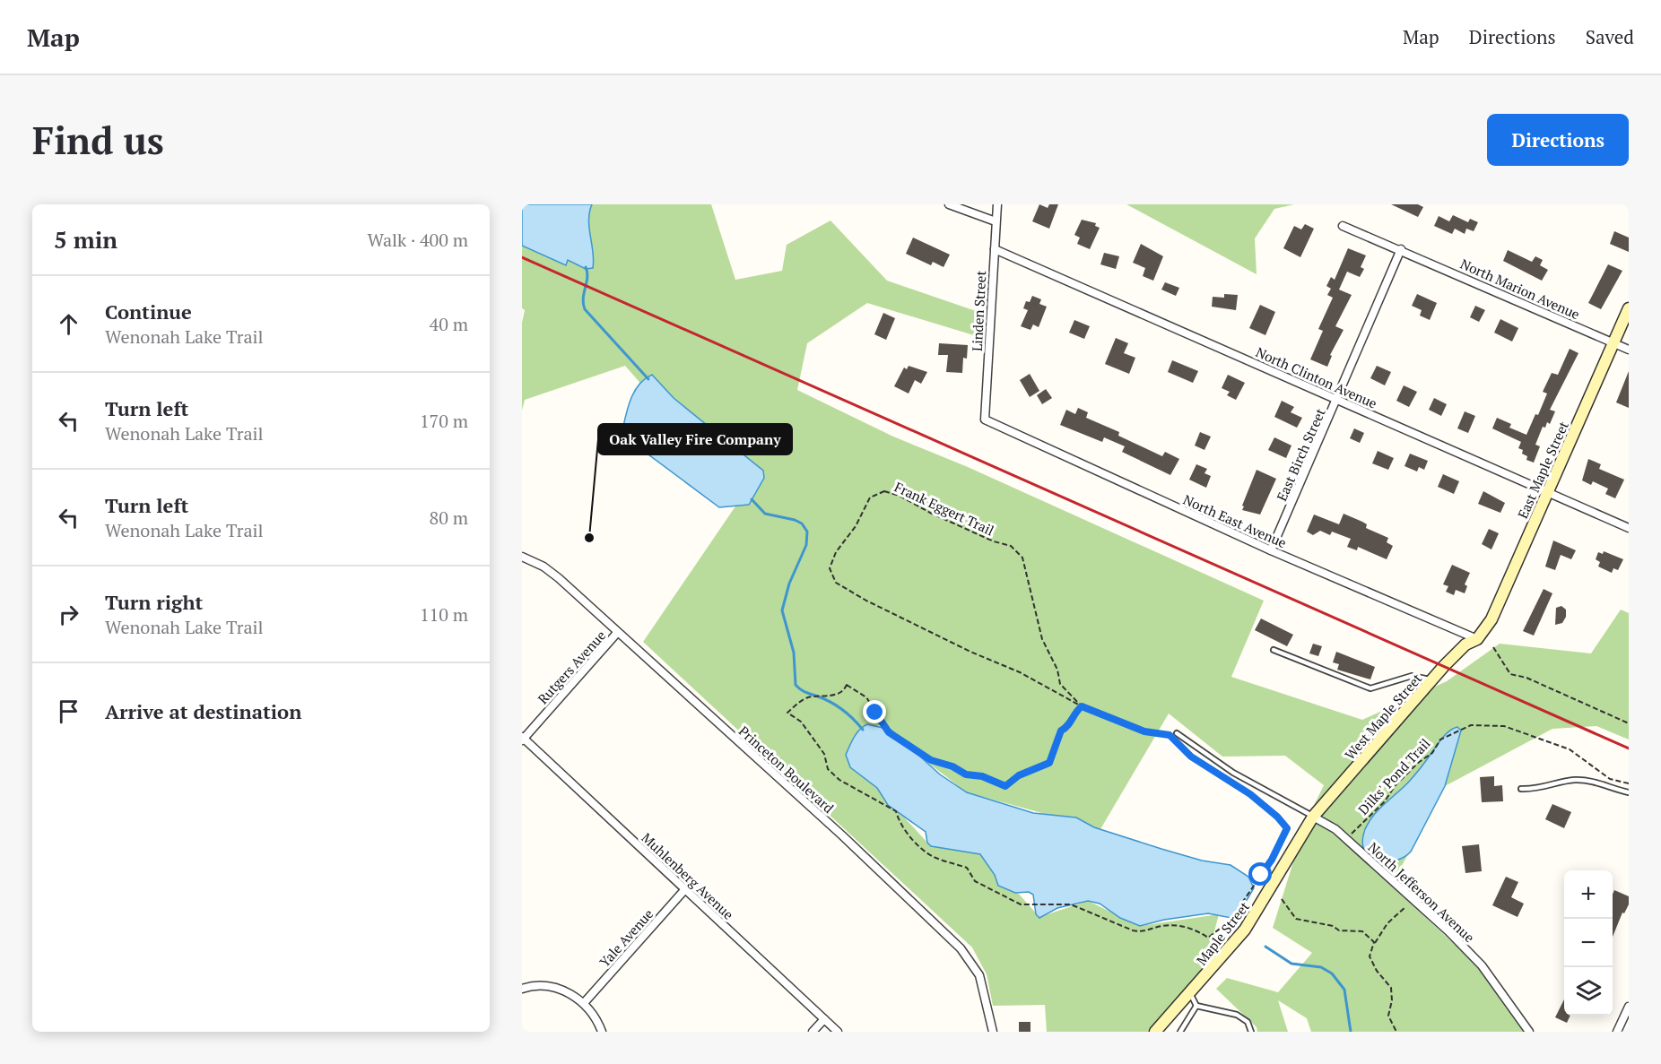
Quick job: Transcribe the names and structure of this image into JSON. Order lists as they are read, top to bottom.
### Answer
{
  "streets": {
    "street": [
      "North Marion Avenue",
      "Linden Street",
      "North Clinton Avenue",
      "East Birch Street",
      "East Maple Street",
      "North East Avenue",
      "Rutgers Avenue",
      "West Maple Street",
      "Princeton Boulevard",
      "Muhlenberg Avenue",
      "North Jefferson Avenue",
      "Maple Street",
      "Yale Avenue"
    ],
    "path": ["Frank Eggert Trail", "Dilks' Pond Trail"]
  },
  "crossings": [
    ["North Marion Avenue", "East Birch Street"],
    ["North Marion Avenue", "East Maple Street"],
    ["Linden Street", "North Clinton Avenue"],
    ["Linden Street", "North East Avenue"],
    ["North Clinton Avenue", "East Birch Street"],
    ["North Clinton Avenue", "East Maple Street"],
    ["East Birch Street", "North East Avenue"],
    ["East Maple Street", "North East Avenue"],
    ["East Maple Street", "West Maple Street"],
    ["North East Avenue", "West Maple Street"],
    ["Rutgers Avenue", "Princeton Boulevard"],
    ["Rutgers Avenue", "Muhlenberg Avenue"],
    ["West Maple Street", "North Jefferson Avenue"],
    ["West Maple Street", "Maple Street"],
    ["Muhlenberg Avenue", "Yale Avenue"],
    ["North Jefferson Avenue", "Maple Street"]
  ],
  "places": ["Oak Valley Fire Company"],
  "page": {
    "header": "Map",
    "nav": ["Map", "Directions", "Saved"],
    "buttons": "Directions",
    "title": "Find us",
    "heading": ["5 min", "Walk · 400 m"],
    "list": [
      ["Continue", "Wenonah Lake Trail", "40 m"],
      ["Turn left", "Wenonah Lake Trail", "170 m"],
      ["Turn left", "Wenonah Lake Trail", "80 m"],
      ["Turn right", "Wenonah Lake Trail", "110 m"],
      "Arrive at destination"
    ],
    "map_buttons": ["+", "−"]
  }
}
